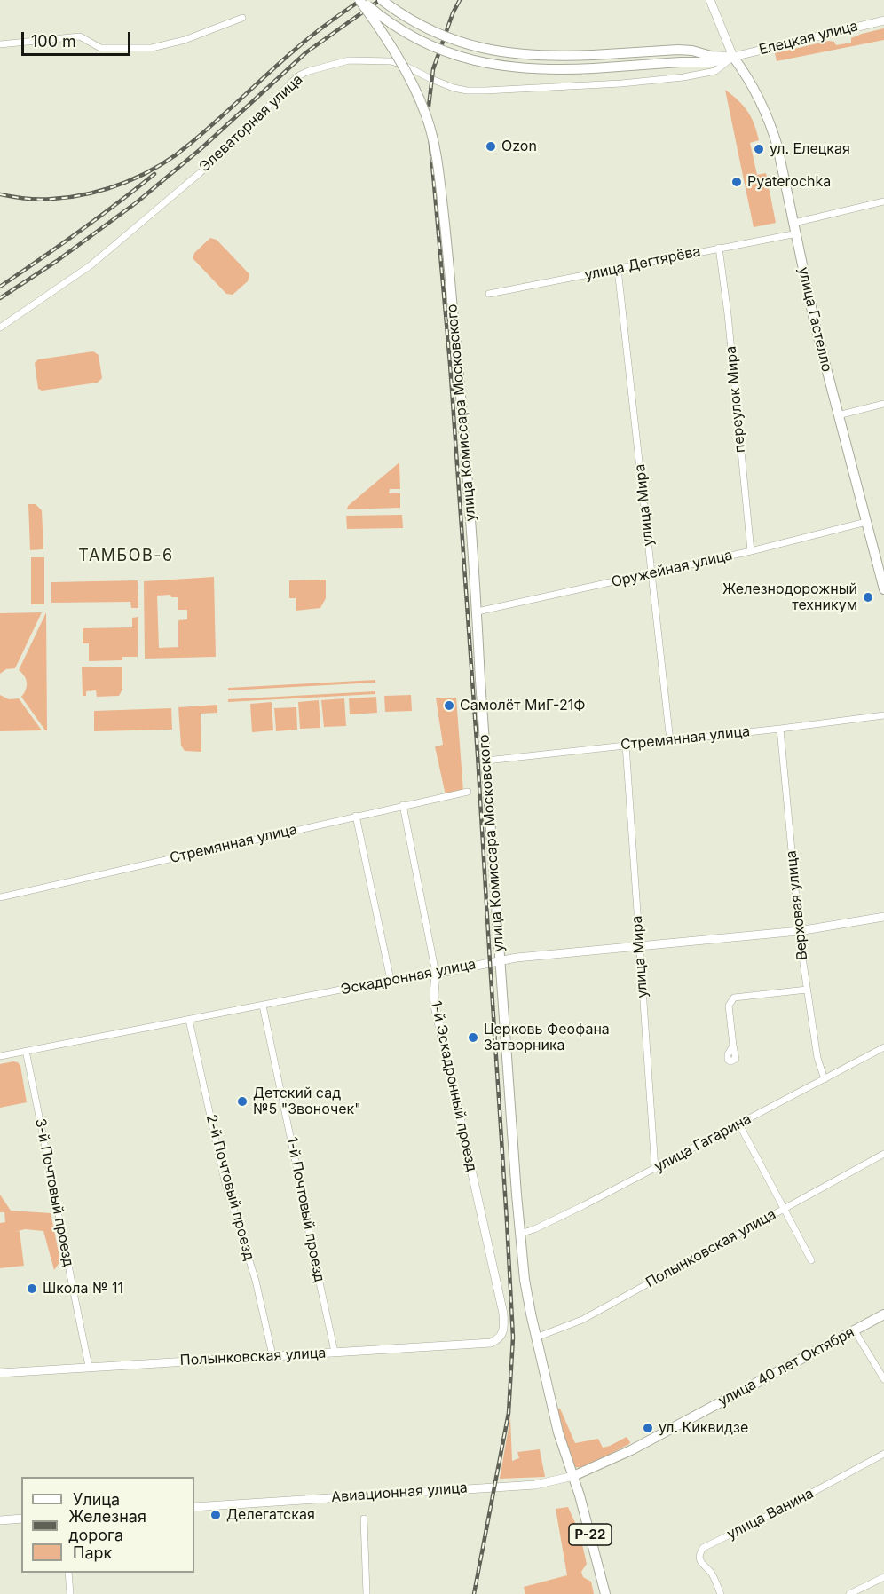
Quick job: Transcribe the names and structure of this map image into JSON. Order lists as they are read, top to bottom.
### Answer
{
  "streets": {
    "main road": [
      "улица Гастелло",
      "улица Комиссара Московского",
      "улица 40 лет Октября",
      "Р-22"
    ],
    "street": [
      "Елецкая улица",
      "Элеваторная улица",
      "улица Дегтярёва",
      "переулок Мира",
      "улица Мира",
      "Оружейная улица",
      "Стремянная улица",
      "Верховая улица",
      "Эскадронная улица",
      "1-й Эскадронный проезд",
      "улица Гагарина",
      "2-й Почтовый проезд",
      "3-й Почтовый проезд",
      "1-й Почтовый проезд",
      "Полынковская улица",
      "Авиационная улица",
      "улица Ванина"
    ]
  },
  "crossings": [
    ["Елецкая улица", "Элеваторная улица"],
    ["Елецкая улица", "улица Гастелло"],
    ["Элеваторная улица", "улица Гастелло"],
    ["улица Дегтярёва", "улица Гастелло"],
    ["улица Дегтярёва", "переулок Мира"],
    ["улица Дегтярёва", "улица Мира"],
    ["улица Гастелло", "Оружейная улица"],
    ["переулок Мира", "Оружейная улица"],
    ["улица Комиссара Московского", "Оружейная улица"],
    ["улица Комиссара Московского", "Стремянная улица"],
    ["улица Комиссара Московского", "Эскадронная улица"],
    ["улица Комиссара Московского", "улица Гагарина"],
    ["улица Комиссара Московского", "Полынковская улица"],
    ["улица Комиссара Московского", "улица 40 лет Октября"],
    ["улица Комиссара Московского", "Авиационная улица"],
    ["улица Комиссара Московского", "Р-22"],
    ["улица Мира", "Оружейная улица"],
    ["улица Мира", "Стремянная улица"],
    ["улица Мира", "Эскадронная улица"],
    ["улица Мира", "улица Гагарина"],
    ["Стремянная улица", "Верховая улица"],
    ["Стремянная улица", "1-й Эскадронный проезд"],
    ["Верховая улица", "Эскадронная улица"],
    ["Верховая улица", "улица Гагарина"],
    ["Эскадронная улица", "1-й Эскадронный проезд"],
    ["Эскадронная улица", "2-й Почтовый проезд"],
    ["Эскадронная улица", "3-й Почтовый проезд"],
    ["Эскадронная улица", "1-й Почтовый проезд"],
    ["1-й Эскадронный проезд", "Полынковская улица"],
    ["2-й Почтовый проезд", "Полынковская улица"],
    ["3-й Почтовый проезд", "Полынковская улица"],
    ["1-й Почтовый проезд", "Полынковская улица"],
    ["улица 40 лет Октября", "Авиационная улица"],
    ["улица 40 лет Октября", "Р-22"],
    ["Авиационная улица", "Р-22"]
  ],
  "districts": ["ТАМБОВ-6"],
  "places": [
    "Ozon",
    "ул. Елецкая",
    "Pyaterochka",
    "Железнодорожный техникум",
    "Самолёт МиГ-21Ф",
    "Церковь Феофана Затворника",
    "Детский сад №5 \"Звоночек\"",
    "Школа № 11",
    "ул. Киквидзе",
    "Делегатская"
  ],
  "legend": ["Улица", "Железная дорога", "Парк"],
  "scale_bar": "100 m"
}
